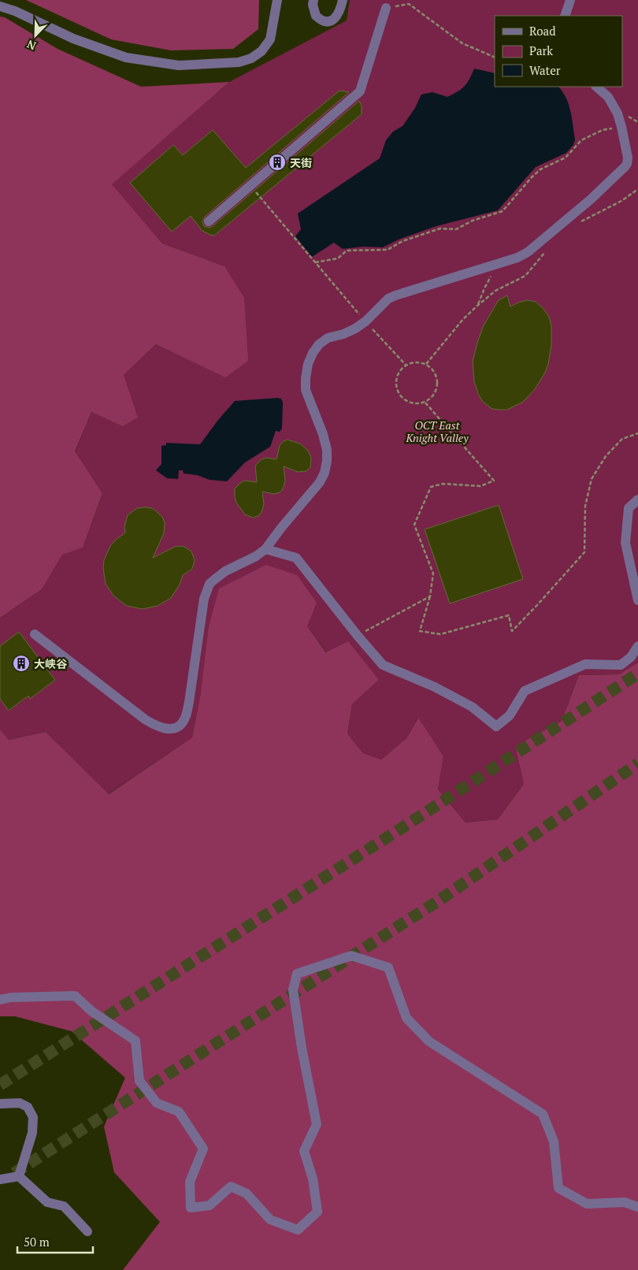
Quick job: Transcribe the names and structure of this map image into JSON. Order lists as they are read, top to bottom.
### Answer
{
  "parks": ["OCT East Knight Valley"],
  "places": {
    "building": ["天街", "大峡谷"]
  },
  "legend": ["Road", "Park", "Water"],
  "scale_bar": "50 m",
  "north": "bottom left"
}
